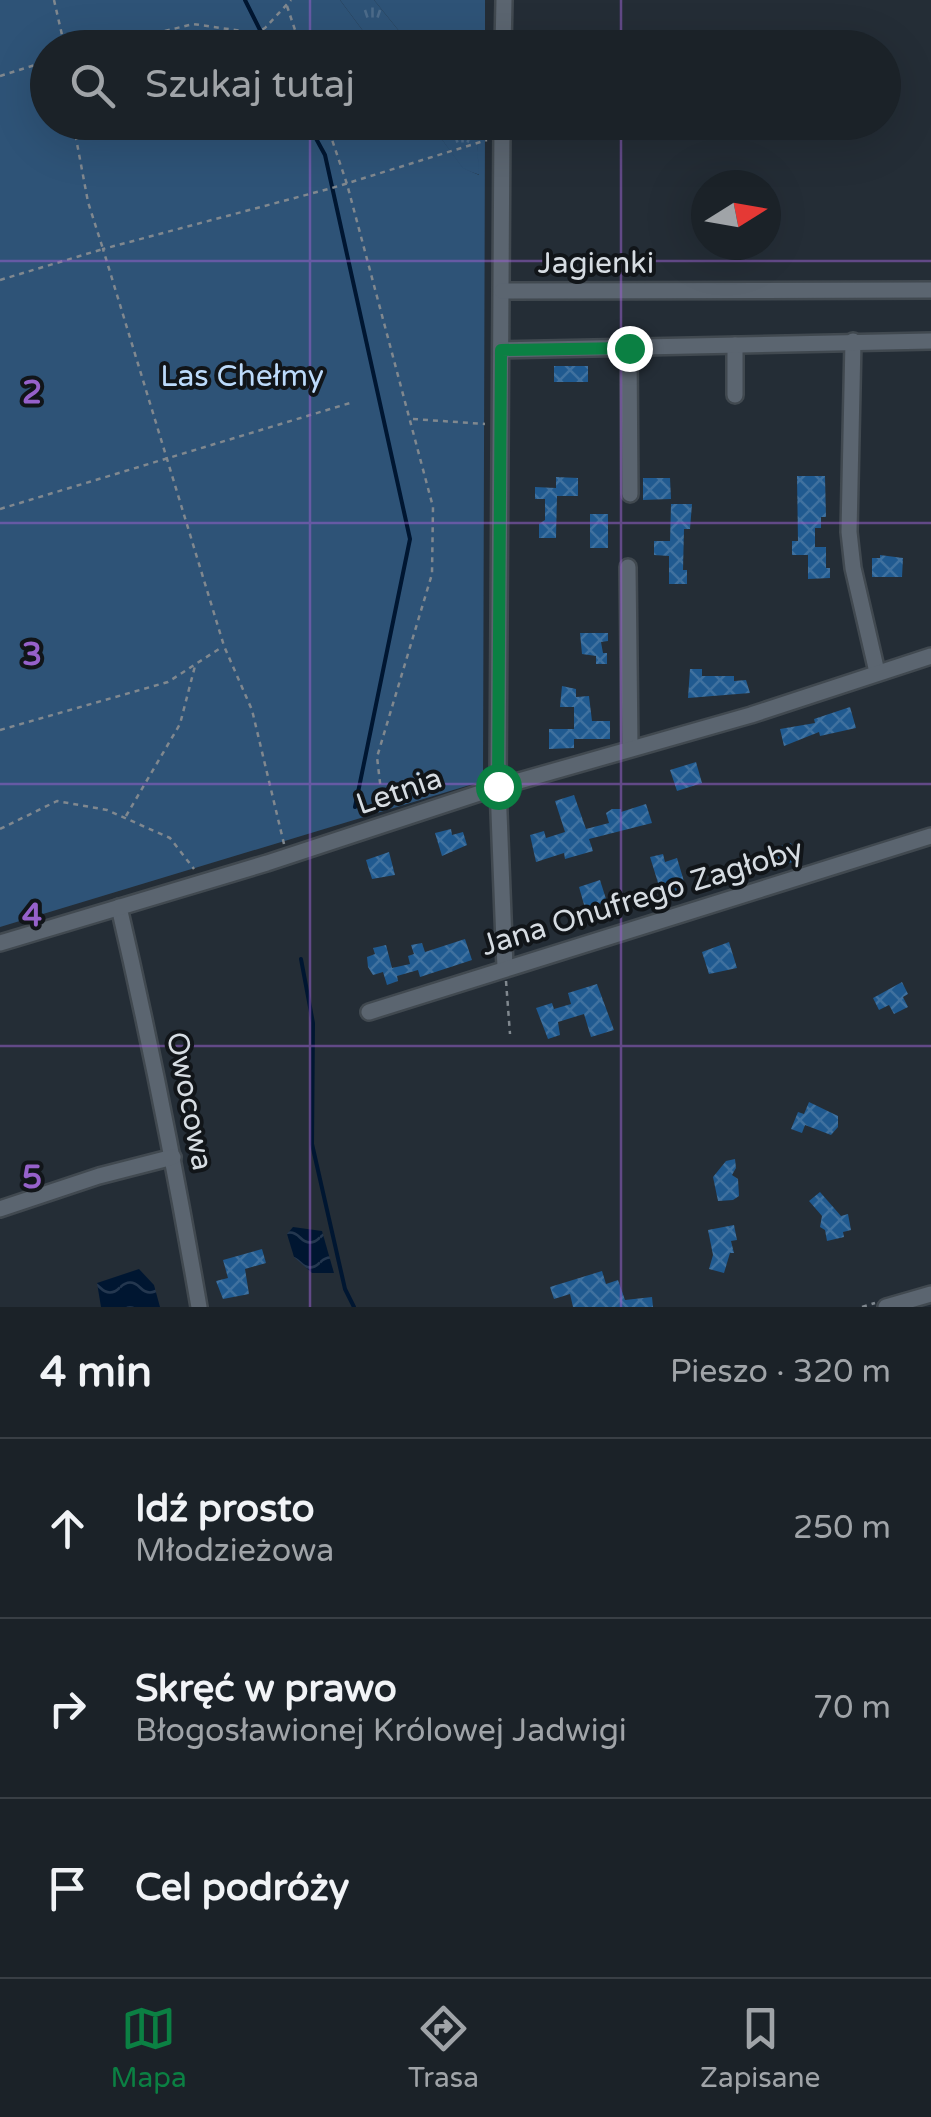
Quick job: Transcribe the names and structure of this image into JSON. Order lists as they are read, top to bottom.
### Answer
{
  "streets": {
    "street": [
      "Jagienki",
      "Letnia",
      "Jana Onufrego Zagłoby",
      "Owocowa"
    ]
  },
  "crossings": [
    ["Letnia", "Owocowa"]
  ],
  "parks": ["Las Chełmy"],
  "north": "right",
  "page": {
    "search": "Szukaj tutaj",
    "heading": ["4 min", "Pieszo · 320 m"],
    "list": [
      ["Idź prosto", "Młodzieżowa", "250 m"],
      ["Skręć w prawo", "Błogosławionej Królowej Jadwigi", "70 m"],
      "Cel podróży"
    ],
    "nav": ["Mapa", "Trasa", "Zapisane"]
  },
  "grid": {
    "rows": [
      "2",
      "3",
      "4",
      "5"
    ]
  }
}
